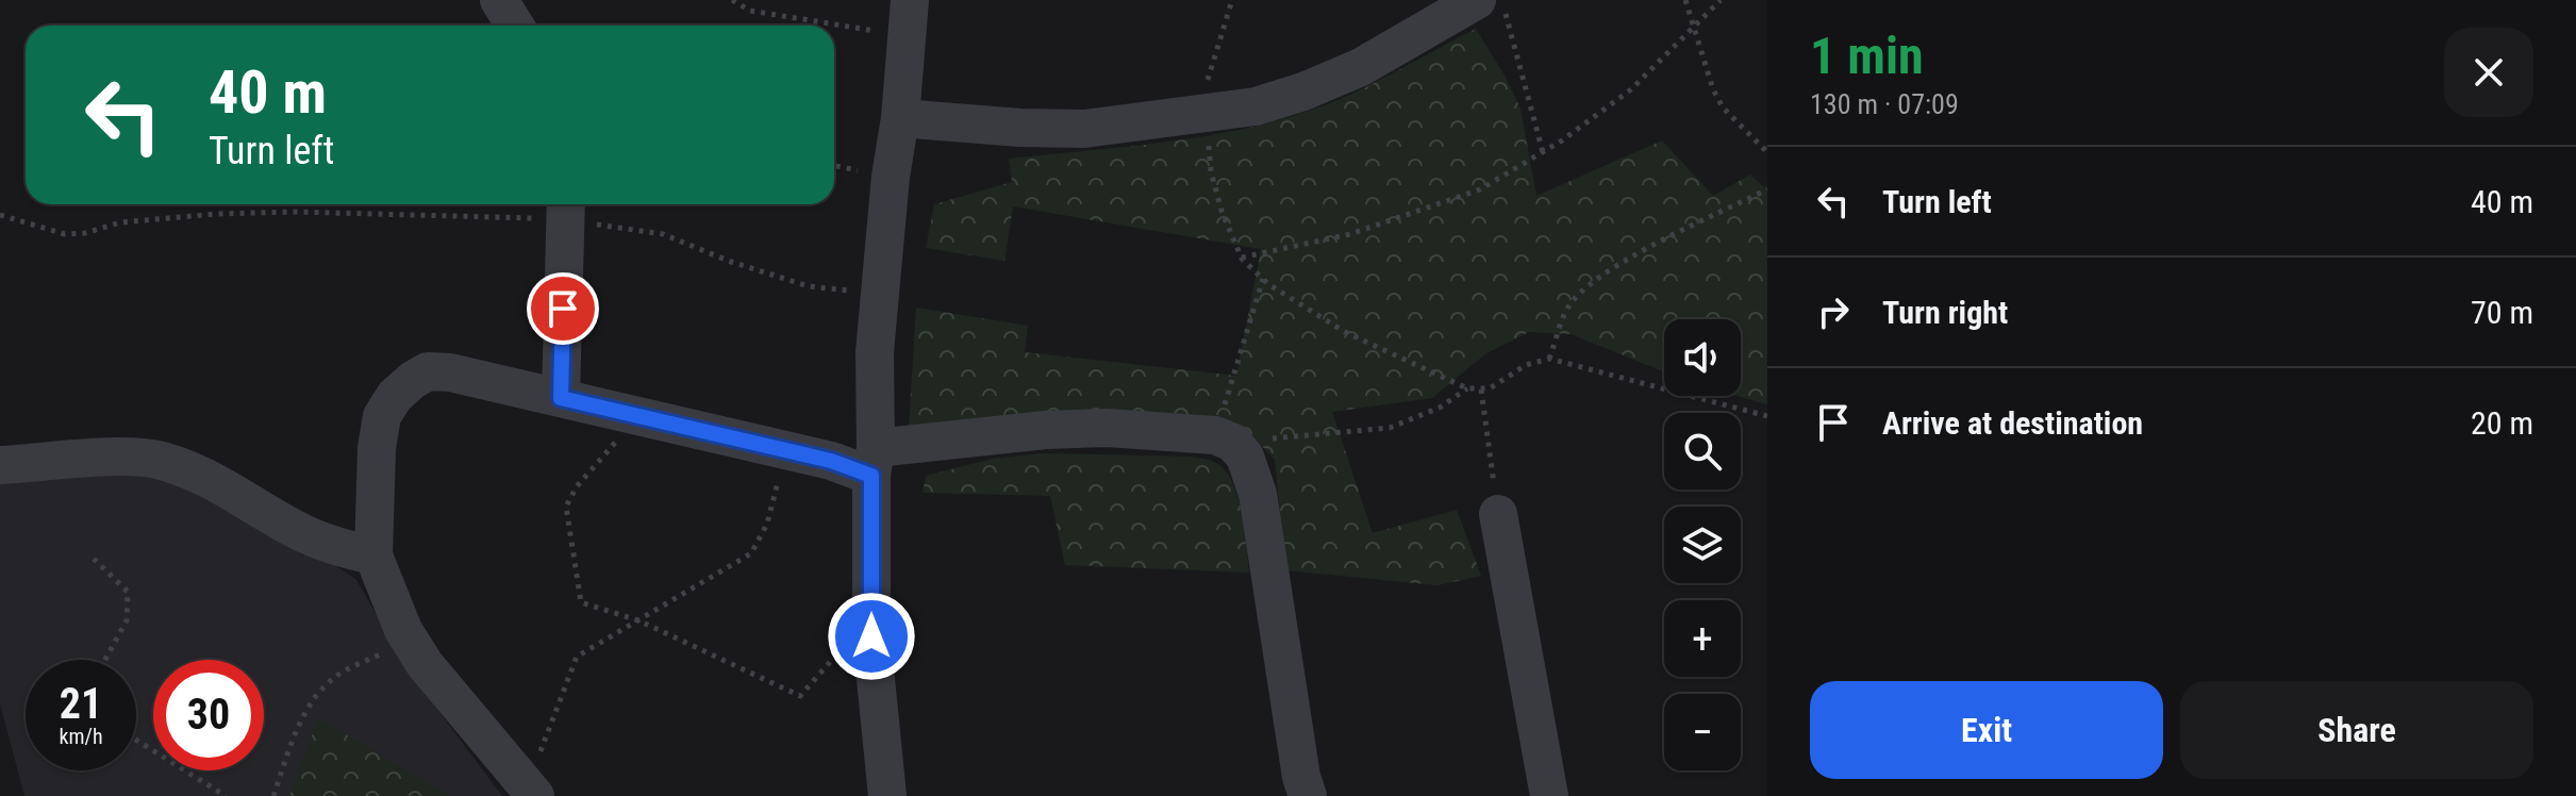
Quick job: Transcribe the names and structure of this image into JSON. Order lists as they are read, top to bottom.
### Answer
{
  "page": {
    "heading": ["1 min", "130 m · 07:09"],
    "turn": ["40 m", "Turn left"],
    "list": [
      {
        "name": "Turn left",
        "value": "40 m"
      },
      {
        "name": "Turn right",
        "value": "70 m"
      },
      {
        "name": "Arrive at destination",
        "value": "20 m"
      }
    ],
    "map_buttons": ["+", "−"],
    "speed": "21 km/h",
    "limit": "30",
    "buttons": ["Exit", "Share"]
  }
}
